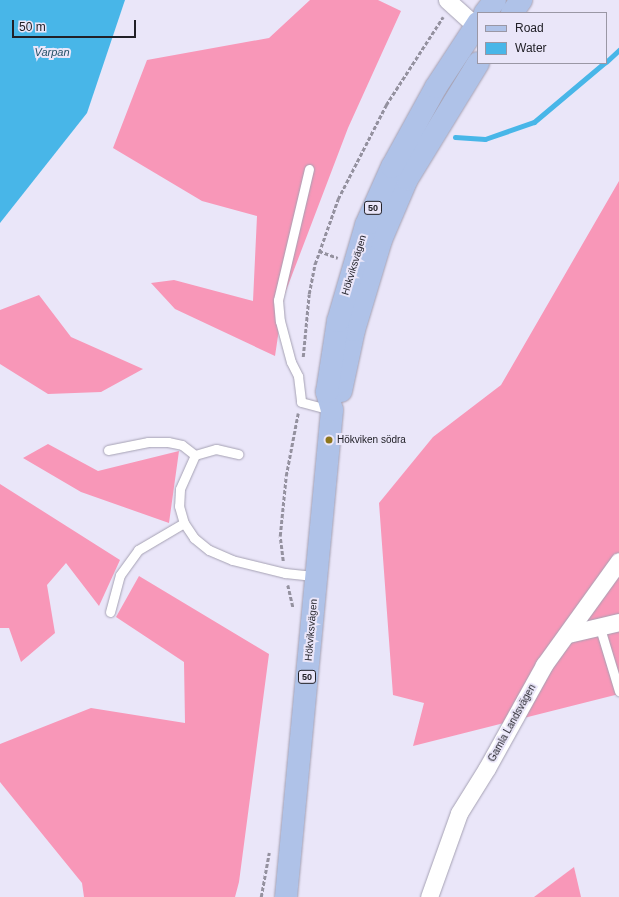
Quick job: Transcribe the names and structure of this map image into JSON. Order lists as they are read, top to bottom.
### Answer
{
  "streets": {
    "main road": ["50", "Hökviksvägen"],
    "street": ["Gamla Landsvägen"]
  },
  "water": ["Varpan"],
  "places": ["Hökviken södra"],
  "legend": ["Road", "Water"],
  "scale_bar": "50 m"
}
